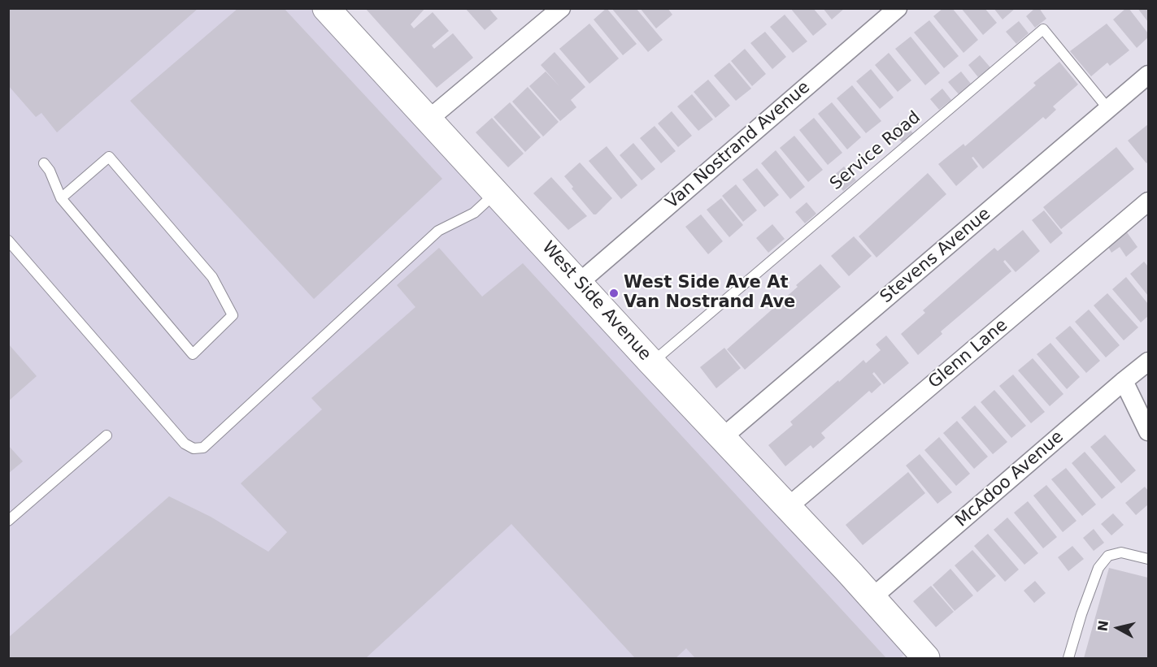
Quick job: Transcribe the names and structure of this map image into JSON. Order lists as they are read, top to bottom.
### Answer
{
  "streets": {
    "main road": ["West Side Avenue"],
    "street": [
      "Van Nostrand Avenue",
      "Stevens Avenue",
      "Glenn Lane",
      "McAdoo Avenue"
    ],
    "lane": ["Service Road"]
  },
  "crossings": [
    ["Van Nostrand Avenue", "West Side Avenue"],
    ["Service Road", "Stevens Avenue"],
    ["Service Road", "West Side Avenue"],
    ["Stevens Avenue", "West Side Avenue"],
    ["West Side Avenue", "Glenn Lane"],
    ["West Side Avenue", "McAdoo Avenue"]
  ],
  "places": ["West Side Ave At Van Nostrand Ave"],
  "north": "left"
}
